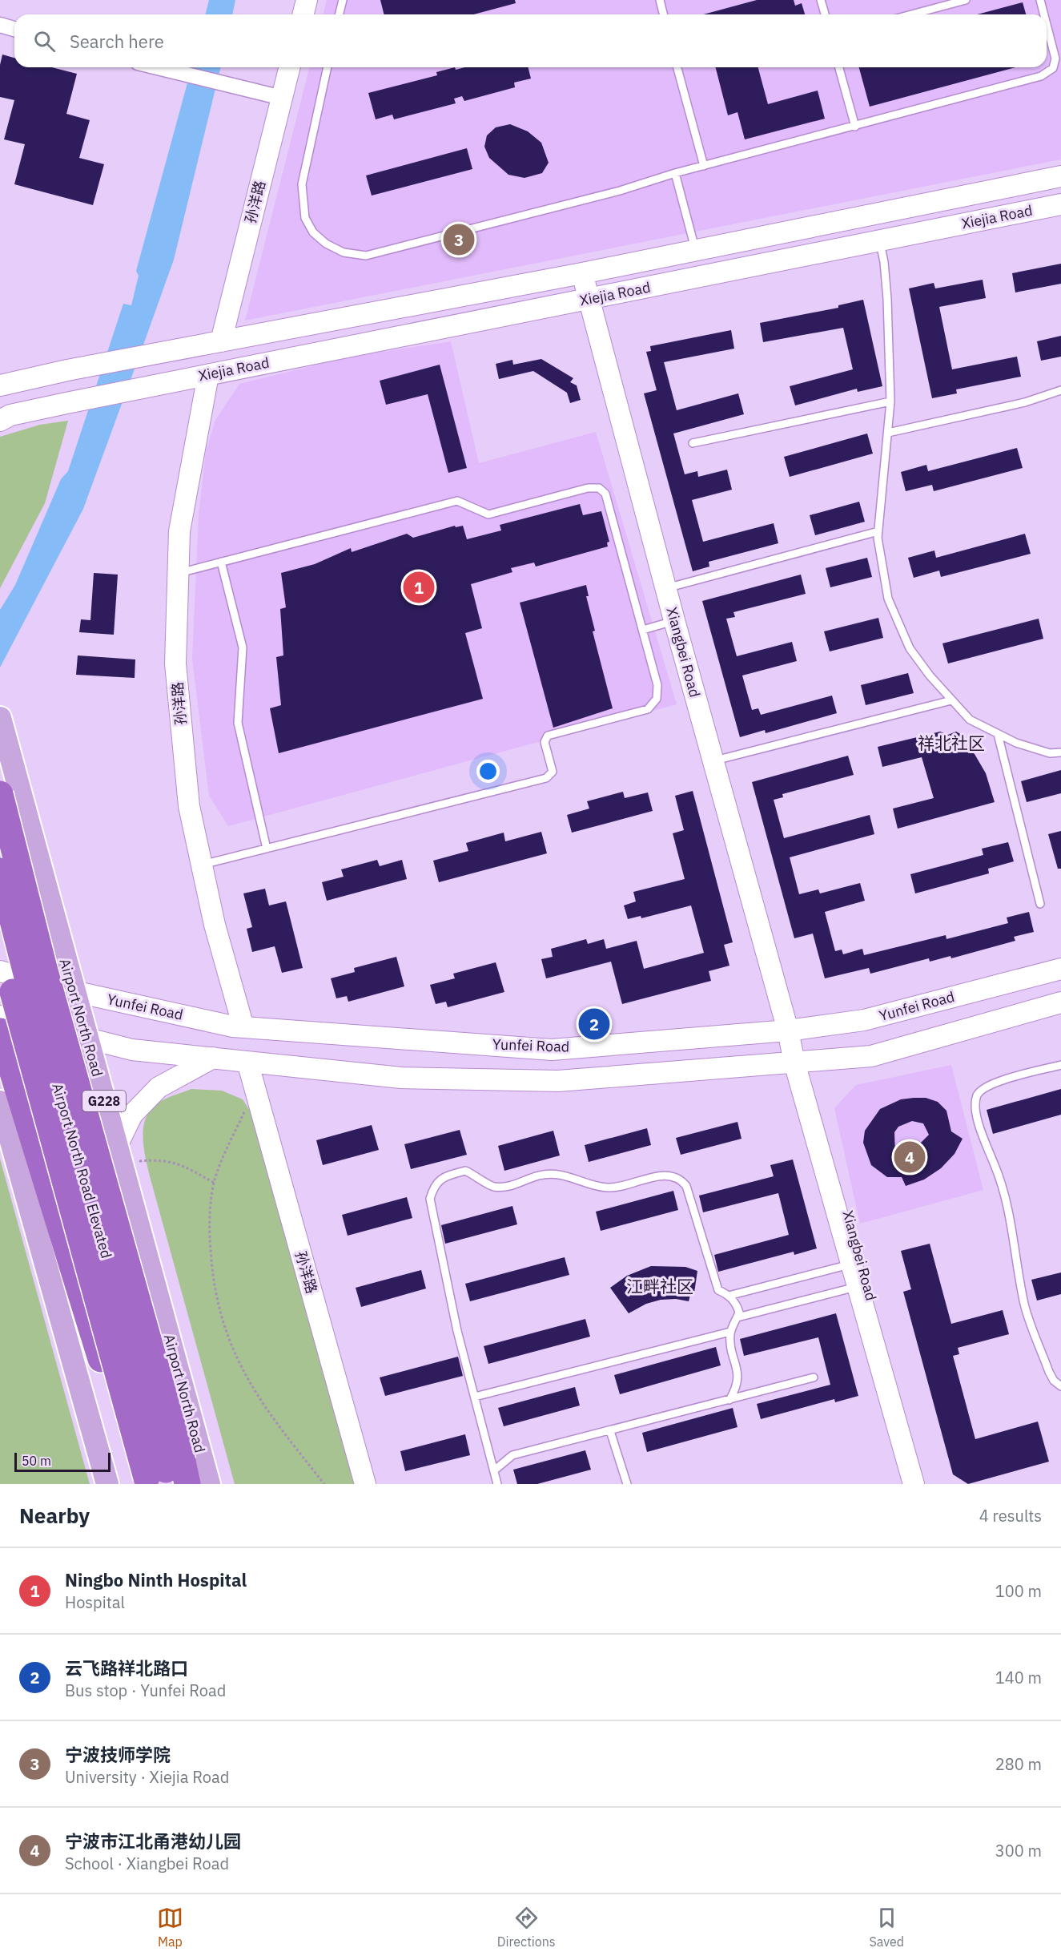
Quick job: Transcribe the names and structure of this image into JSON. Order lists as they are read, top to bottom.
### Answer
{
  "streets": {
    "highway": ["Airport North Road Elevated"],
    "main road": [
      "孙洋路",
      "Xiejia Road",
      "Xiangbei Road",
      "Yunfei Road",
      "Airport North Road",
      "G228"
    ]
  },
  "crossings": [
    ["孙洋路", "Xiejia Road"],
    ["孙洋路", "Yunfei Road"],
    ["Xiejia Road", "Xiangbei Road"],
    ["Xiangbei Road", "Yunfei Road"],
    ["Yunfei Road", "Airport North Road"]
  ],
  "districts": ["祥北社区", "江畔社区"],
  "scale_bar": "50 m",
  "page": {
    "search": "Search here",
    "pins": [
      "3",
      "1",
      "2",
      "4"
    ],
    "scale": "50 m",
    "heading": ["Nearby", "4 results"],
    "list": [
      {
        "mark": "1",
        "name": "Ningbo Ninth Hospital",
        "note": "Hospital",
        "value": "100 m"
      },
      {
        "mark": "2",
        "name": "云飞路祥北路口",
        "note": "Bus stop · Yunfei Road",
        "value": "140 m"
      },
      {
        "mark": "3",
        "name": "宁波技师学院",
        "note": "University · Xiejia Road",
        "value": "280 m"
      },
      {
        "mark": "4",
        "name": "宁波市江北甬港幼儿园",
        "note": "School · Xiangbei Road",
        "value": "300 m"
      }
    ],
    "nav": ["Map", "Directions", "Saved"]
  }
}
